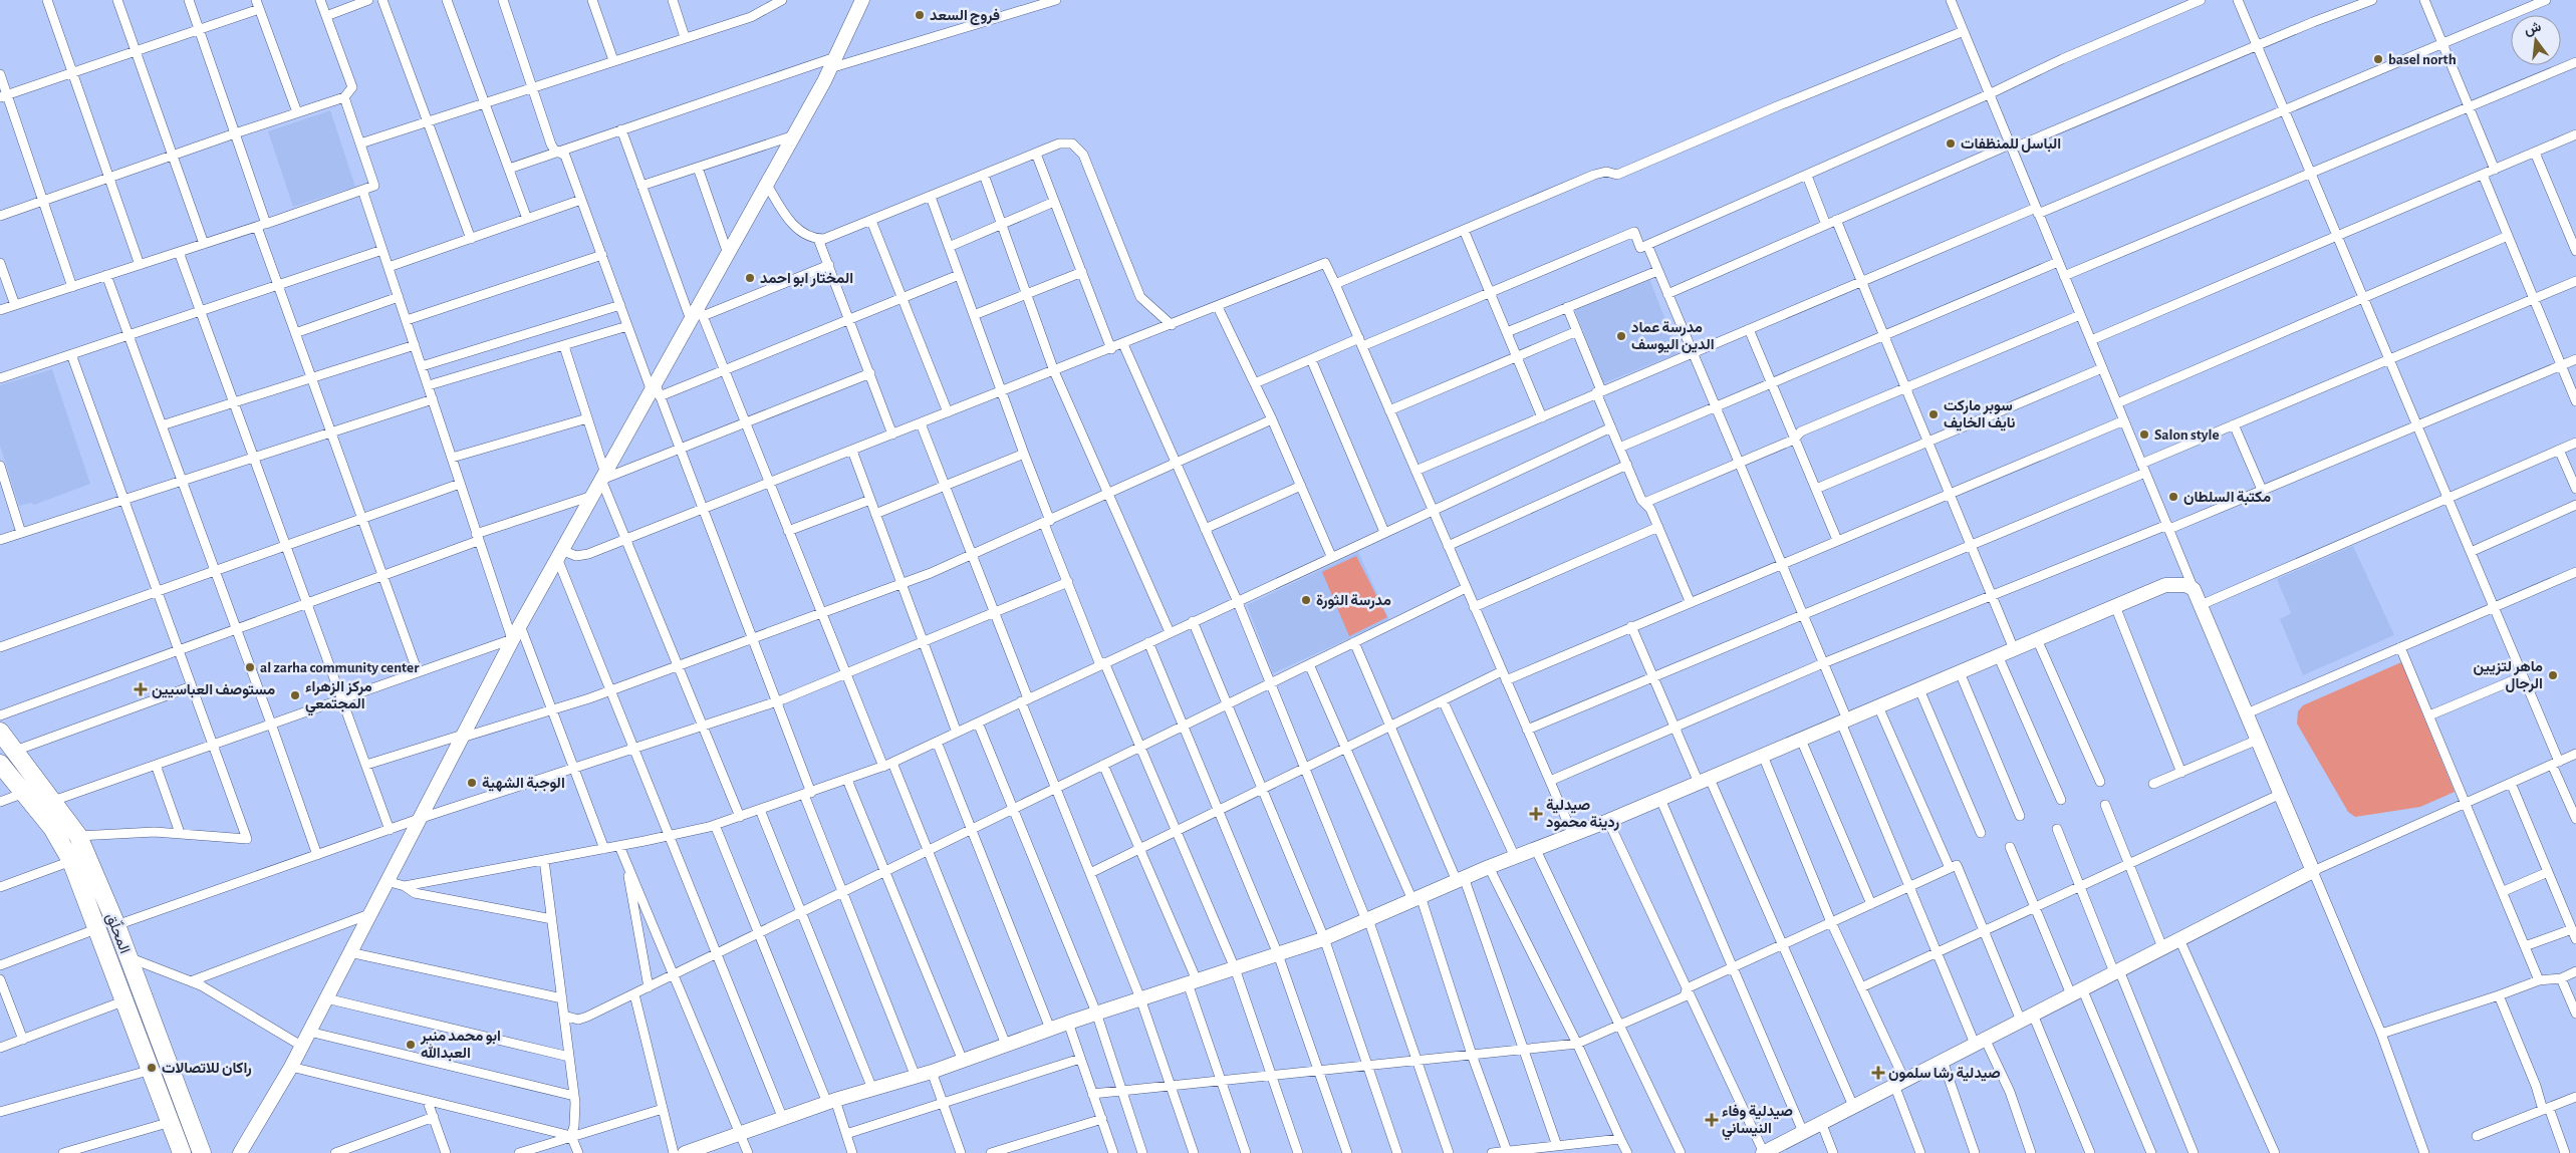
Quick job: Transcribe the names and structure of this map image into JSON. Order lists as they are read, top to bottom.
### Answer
{
  "streets": {
    "highway": ["المحلّق"]
  },
  "places": {
    "other": [
      "فروج السعد",
      "basel north",
      "الباسل للمنظفات",
      "المختار ابو احمد",
      "مدرسة عماد الدين اليوسف",
      "سوبر ماركت نايف الخايف",
      "Salon style",
      "مكتبة السلطان",
      "مدرسة الثورة",
      "al zarha community center",
      "ماهر لتزيين الرجال",
      "مركز الزهراء المجتمعي",
      "الوجبة الشهية",
      "ابو محمد منير العبدالله",
      "راكان للاتصالات"
    ],
    "health": [
      "مستوصف العباسيين",
      "صيدلية ردينة محمود",
      "صيدلية رشا سلمون",
      "صيدلية وفاء النيساني"
    ]
  },
  "north": "top"
}
